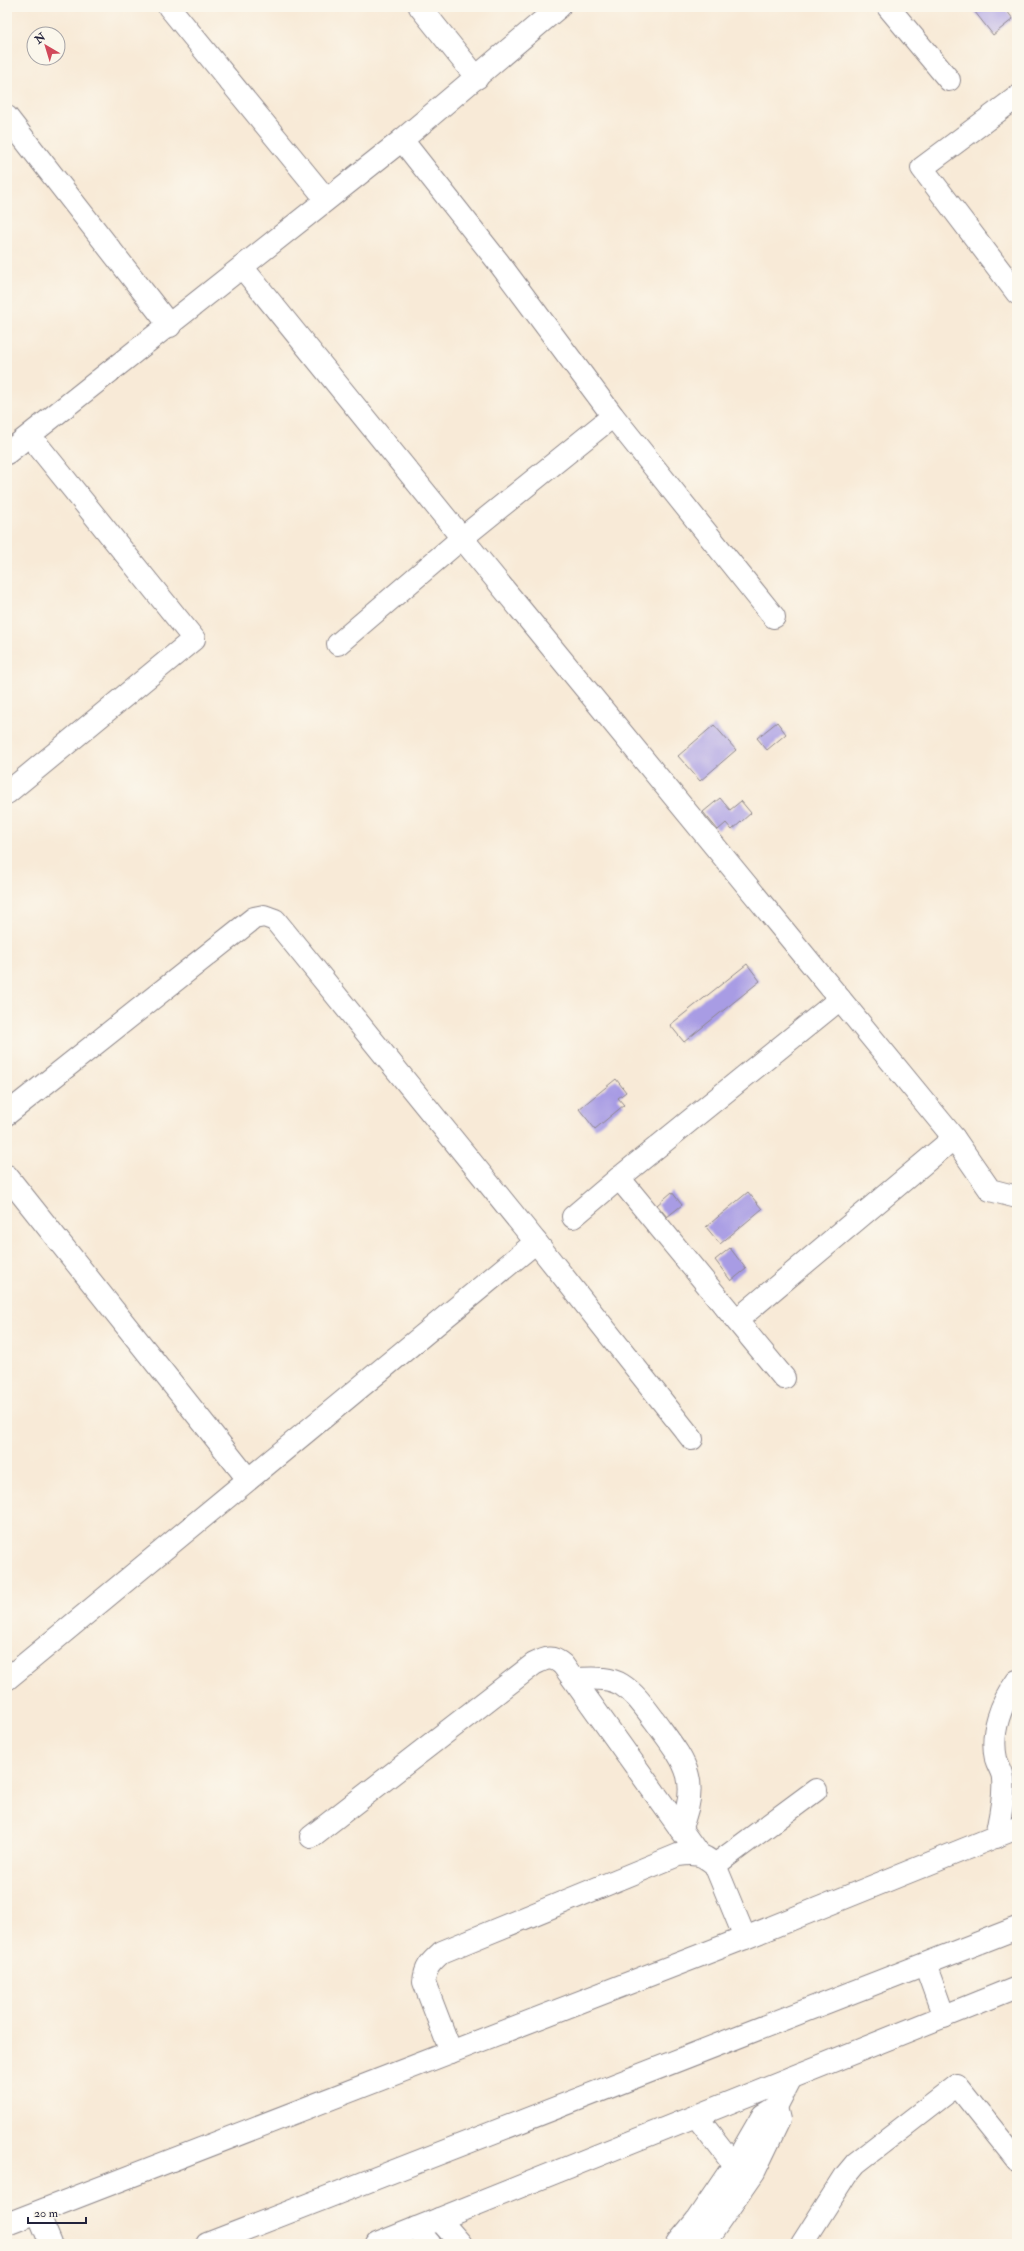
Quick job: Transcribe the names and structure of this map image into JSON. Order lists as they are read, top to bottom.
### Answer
{
  "scale_bar": "20 m",
  "north": "top left"
}
